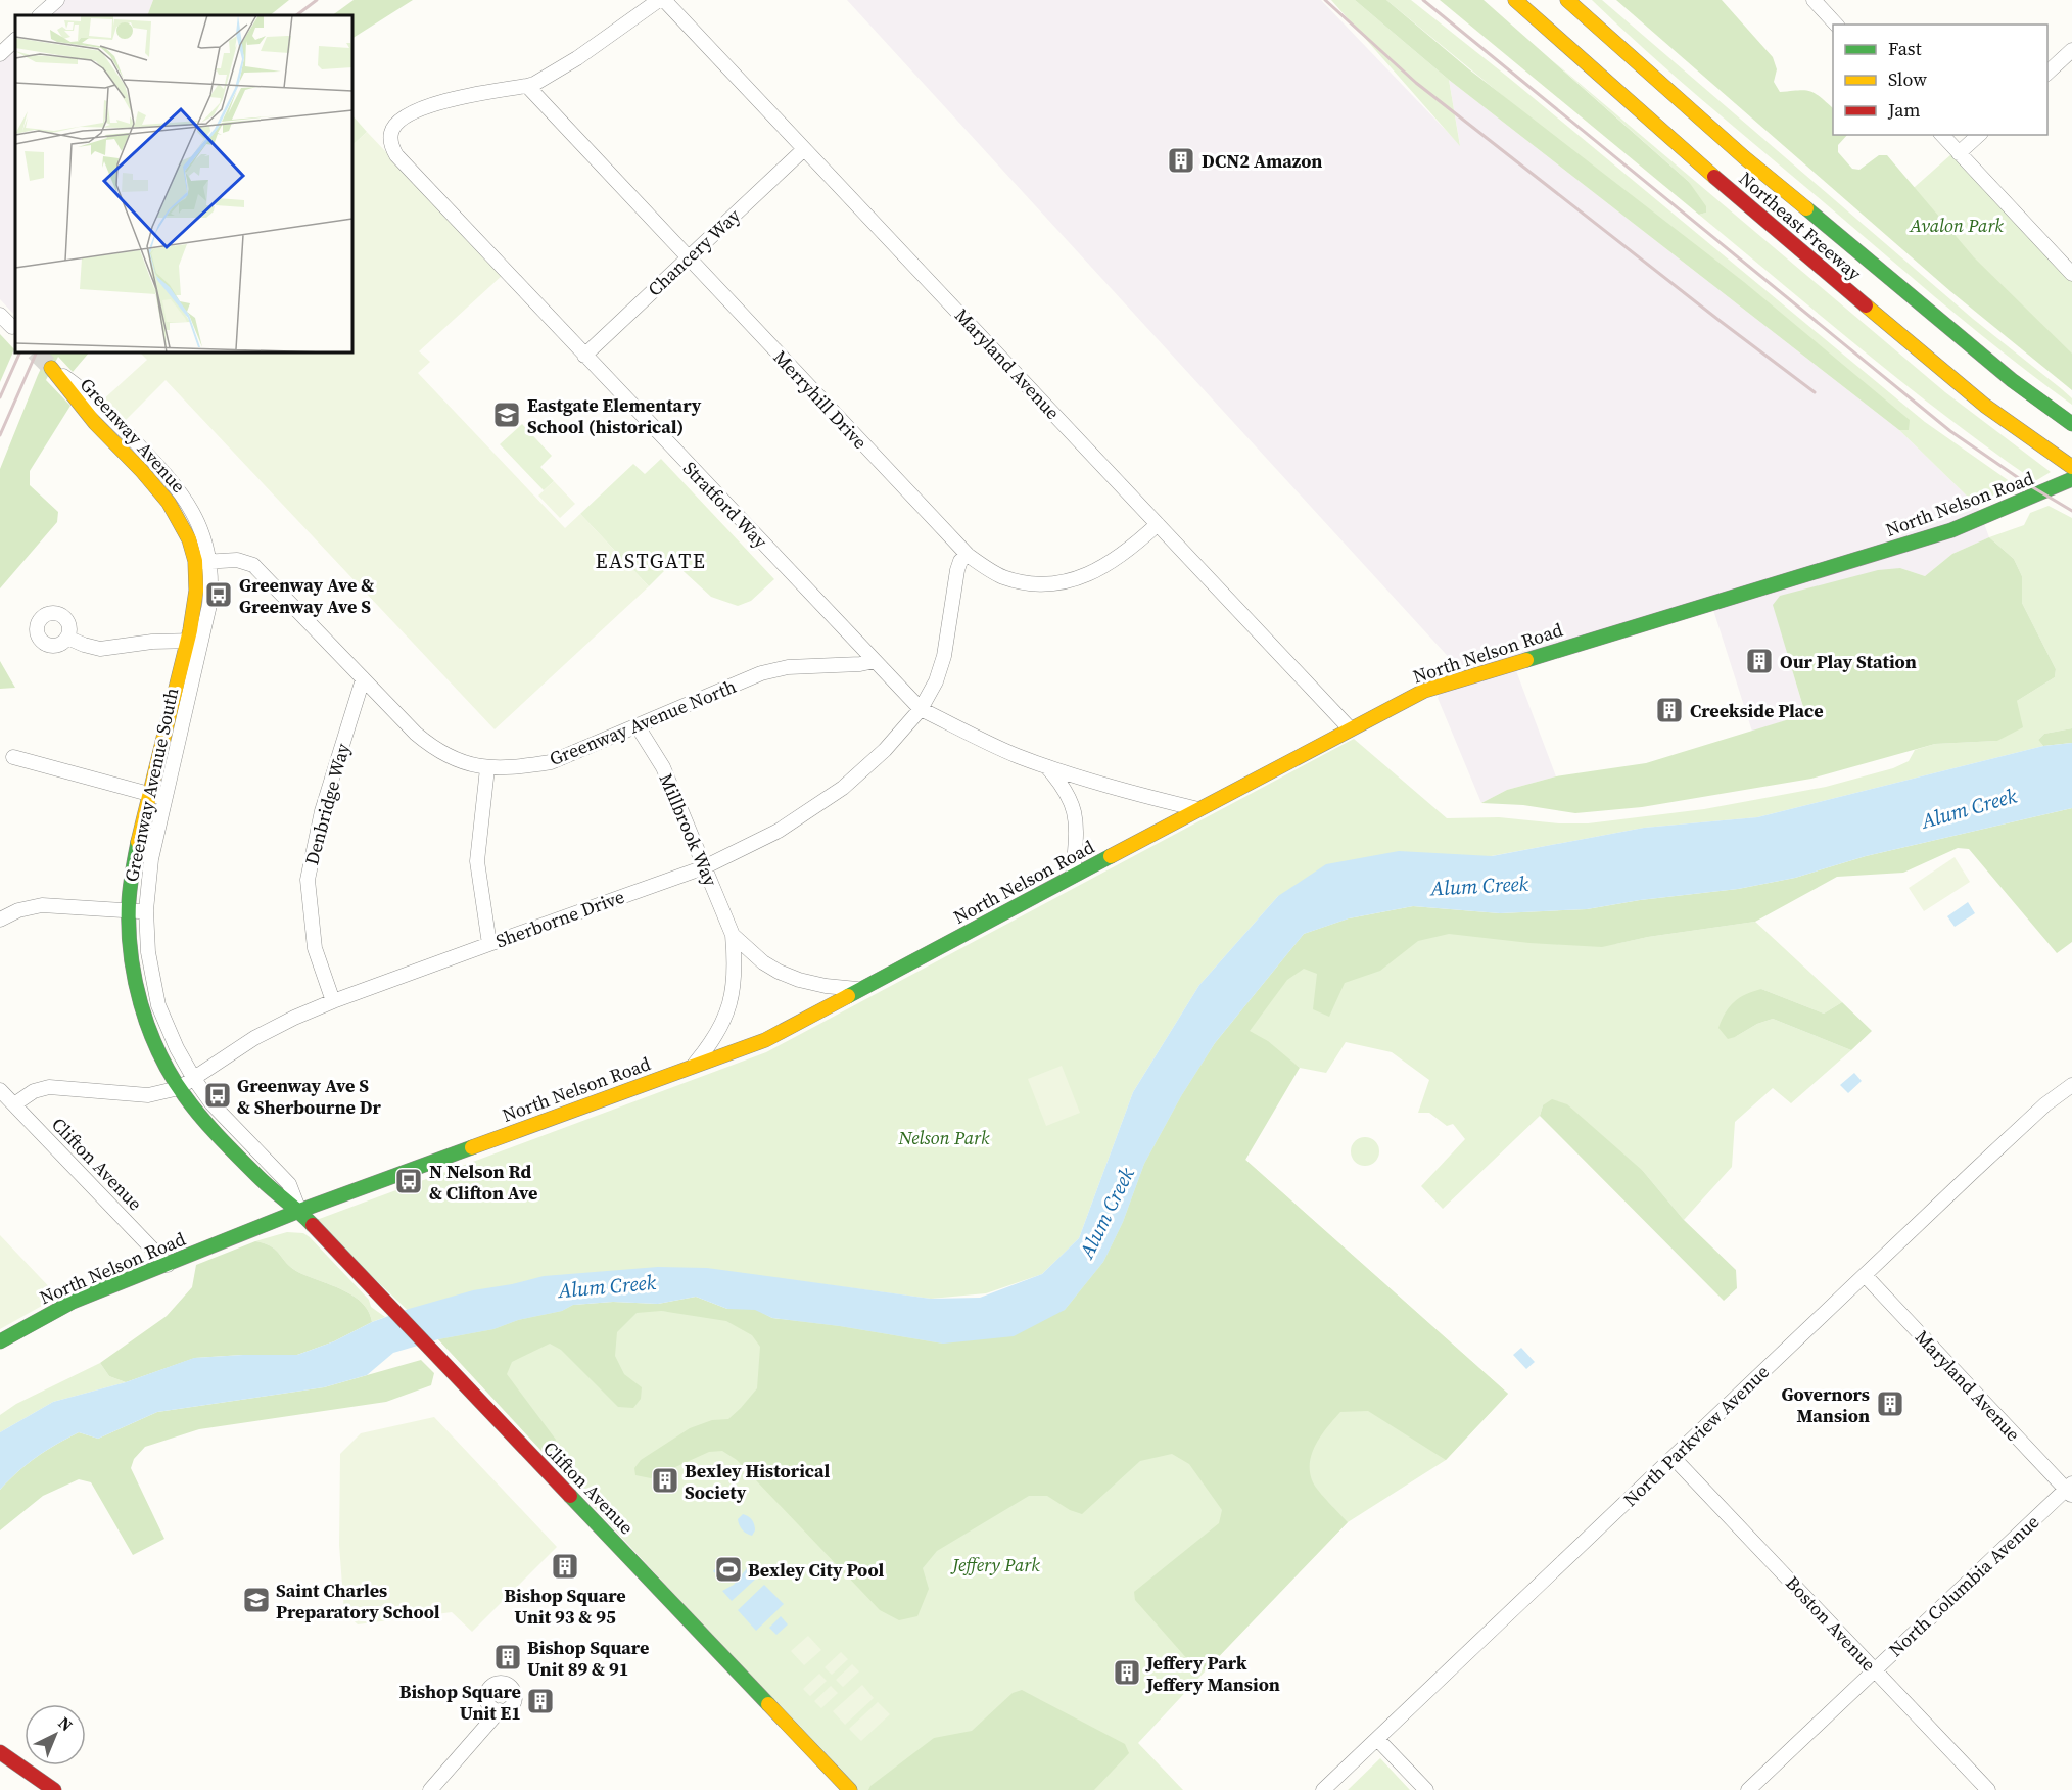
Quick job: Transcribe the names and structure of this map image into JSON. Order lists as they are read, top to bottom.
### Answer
{
  "streets": {
    "main road": [
      "Northeast Freeway",
      "Greenway Avenue",
      "North Nelson Road",
      "Greenway Avenue South",
      "Clifton Avenue"
    ],
    "street": [
      "Chancery Way",
      "Maryland Avenue",
      "Merryhill Drive",
      "Stratford Way",
      "Greenway Avenue North",
      "Denbridge Way",
      "Millbrook Way",
      "Sherborne Drive",
      "North Parkview Avenue",
      "North Columbia Avenue",
      "Boston Avenue"
    ]
  },
  "crossings": [
    ["Chancery Way", "Maryland Avenue"],
    ["Chancery Way", "Merryhill Drive"],
    ["Chancery Way", "Stratford Way"],
    ["Maryland Avenue", "Merryhill Drive"],
    ["Maryland Avenue", "North Nelson Road"],
    ["Maryland Avenue", "North Parkview Avenue"],
    ["Maryland Avenue", "North Columbia Avenue"],
    ["Merryhill Drive", "Stratford Way"],
    ["Merryhill Drive", "Sherborne Drive"],
    ["Greenway Avenue", "Greenway Avenue North"],
    ["Greenway Avenue", "Greenway Avenue South"],
    ["North Nelson Road", "Greenway Avenue South"],
    ["North Nelson Road", "Millbrook Way"],
    ["North Nelson Road", "Clifton Avenue"],
    ["Stratford Way", "Greenway Avenue North"],
    ["Stratford Way", "Sherborne Drive"],
    ["Greenway Avenue North", "Greenway Avenue South"],
    ["Greenway Avenue North", "Denbridge Way"],
    ["Greenway Avenue North", "Millbrook Way"],
    ["Greenway Avenue South", "Sherborne Drive"],
    ["Greenway Avenue South", "Clifton Avenue"],
    ["Denbridge Way", "Sherborne Drive"],
    ["Millbrook Way", "Sherborne Drive"],
    ["Sherborne Drive", "Clifton Avenue"],
    ["North Parkview Avenue", "Boston Avenue"],
    ["North Columbia Avenue", "Boston Avenue"]
  ],
  "districts": ["EASTGATE"],
  "water": ["Alum Creek"],
  "parks": ["Avalon Park", "Nelson Park", "Jeffery Park"],
  "places": {
    "building": [
      "DCN2 Amazon",
      "Our Play Station",
      "Creekside Place",
      "Governors Mansion",
      "Bexley Historical Society",
      "Bishop Square Unit 93 & 95",
      "Bishop Square Unit 89 & 91",
      "Jeffery Park Jeffery Mansion",
      "Bishop Square Unit E1"
    ],
    "school or university": ["Eastgate Elementary School (historical)", "Saint Charles Preparatory School"],
    "bus stop": ["Greenway Ave & Greenway Ave S", "Greenway Ave S & Sherbourne Dr", "N Nelson Rd & Clifton Ave"],
    "sports": ["Bexley City Pool"]
  },
  "legend": ["Fast", "Slow", "Jam"],
  "north": "top right"
}
